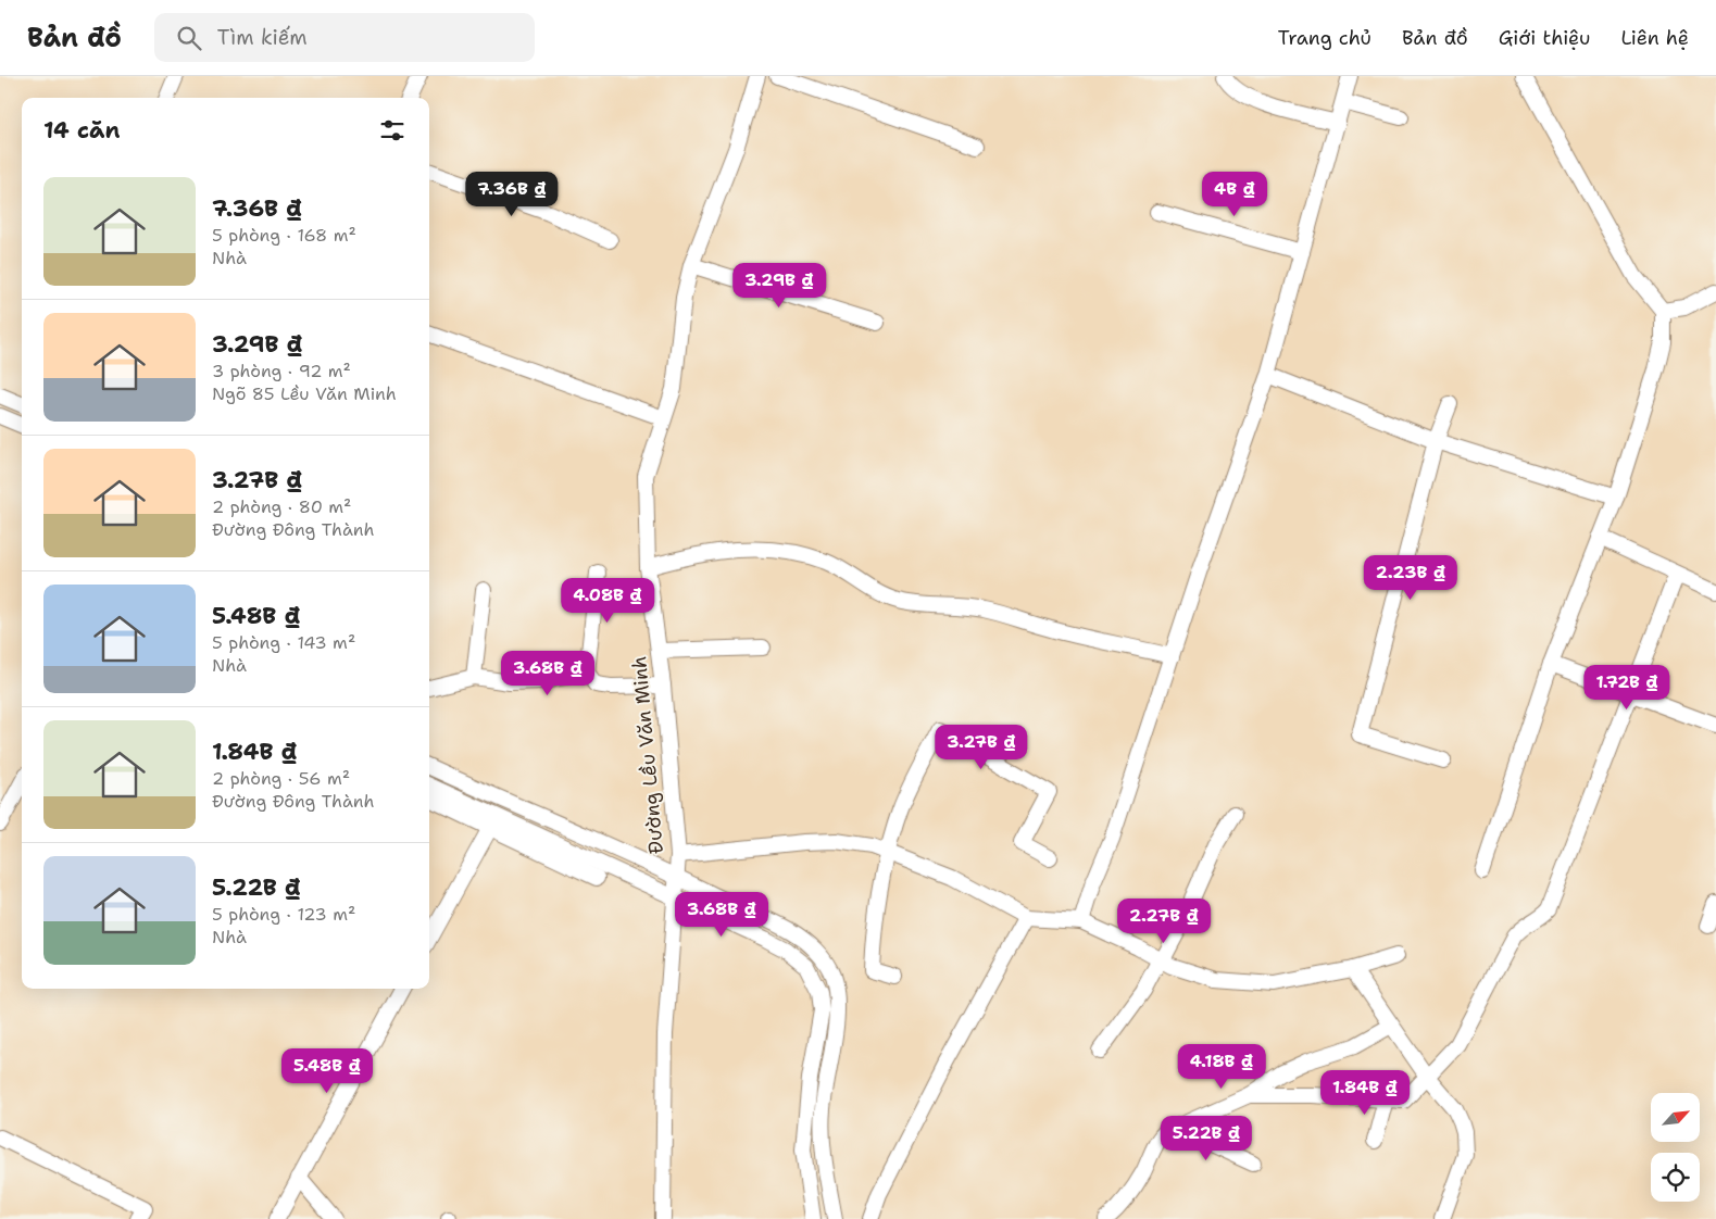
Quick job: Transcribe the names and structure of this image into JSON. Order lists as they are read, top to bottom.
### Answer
{
  "streets": {
    "street": ["Đường Lều Văn Minh"]
  },
  "north": "top right",
  "page": {
    "header": "Bản đồ",
    "search": "Tìm kiếm",
    "nav": [
      "Trang chủ",
      "Bản đồ",
      "Giới thiệu",
      "Liên hệ"
    ],
    "heading": "14 căn",
    "list": [
      {
        "name": "7.36B ₫",
        "note": "5 phòng · 168 m² · Nhà"
      },
      {
        "name": "3.29B ₫",
        "note": "3 phòng · 92 m² · Ngõ 85 Lều Văn Minh"
      },
      {
        "name": "3.27B ₫",
        "note": "2 phòng · 80 m² · Đường Đông Thành"
      },
      {
        "name": "5.48B ₫",
        "note": "5 phòng · 143 m² · Nhà"
      },
      {
        "name": "1.84B ₫",
        "note": "2 phòng · 56 m² · Đường Đông Thành"
      },
      {
        "name": "5.22B ₫",
        "note": "5 phòng · 123 m² · Nhà"
      }
    ],
    "price": [
      "7.36B ₫",
      "4B ₫",
      "3.29B ₫",
      "2.23B ₫",
      "4.08B ₫",
      "3.68B ₫",
      "1.72B ₫",
      "3.27B ₫",
      "3.68B ₫",
      "2.27B ₫",
      "4.18B ₫",
      "5.48B ₫",
      "1.84B ₫",
      "5.22B ₫"
    ]
  }
}
